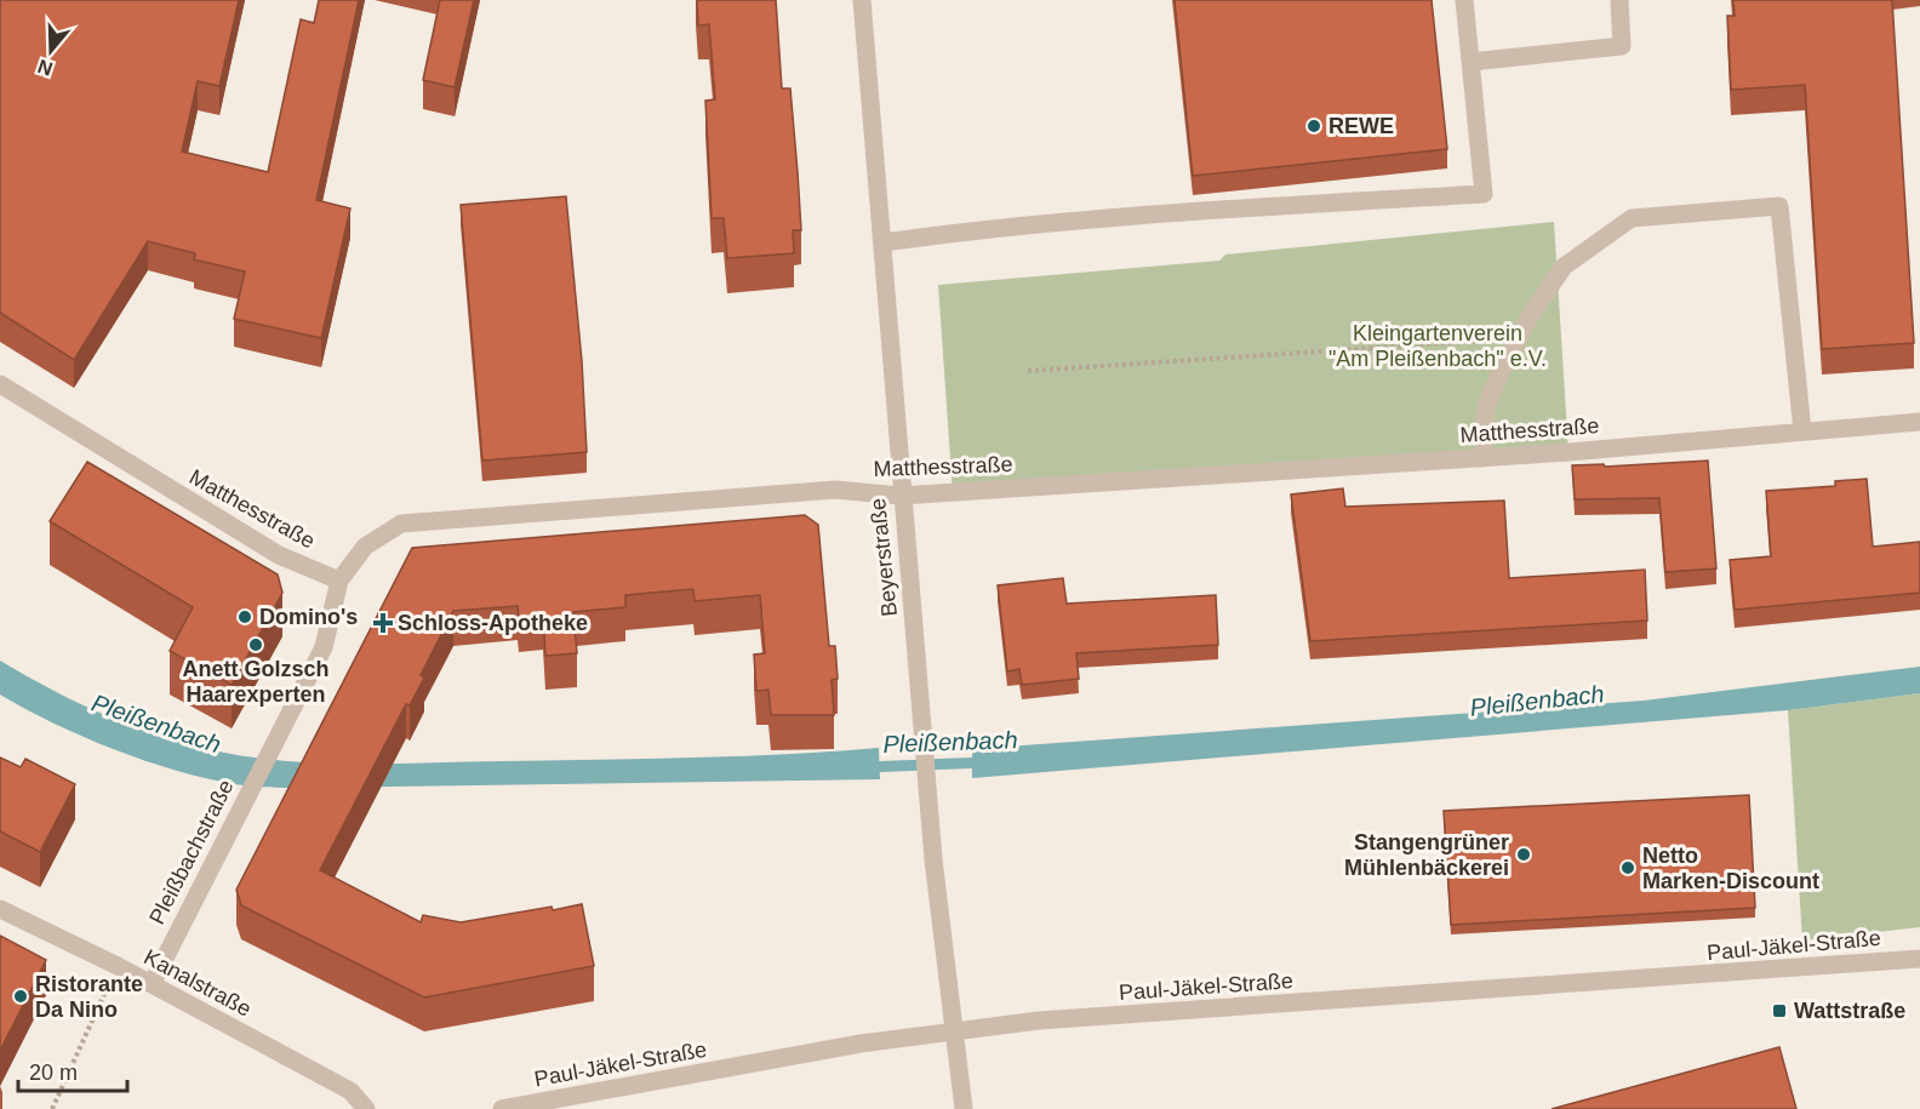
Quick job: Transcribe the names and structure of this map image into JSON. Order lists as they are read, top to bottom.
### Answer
{
  "streets": {
    "street": [
      "Matthesstraße",
      "Beyerstraße",
      "Pleißbachstraße",
      "Paul-Jäkel-Straße",
      "Kanalstraße"
    ]
  },
  "crossings": [
    ["Matthesstraße", "Beyerstraße"],
    ["Matthesstraße", "Pleißbachstraße"],
    ["Beyerstraße", "Paul-Jäkel-Straße"],
    ["Pleißbachstraße", "Kanalstraße"]
  ],
  "water": ["Pleißenbach"],
  "parks": ["Kleingartenverein \"Am Pleißenbach\" e.V."],
  "places": {
    "other": [
      "REWE",
      "Domino's",
      "Anett Golzsch Haarexperten",
      "Stangengrüner Mühlenbäckerei",
      "Netto Marken-Discount",
      "Ristorante Da Nino"
    ],
    "health": ["Schloss-Apotheke"],
    "transit": ["Wattstraße"]
  },
  "scale_bar": "20 m",
  "north": "bottom"
}
